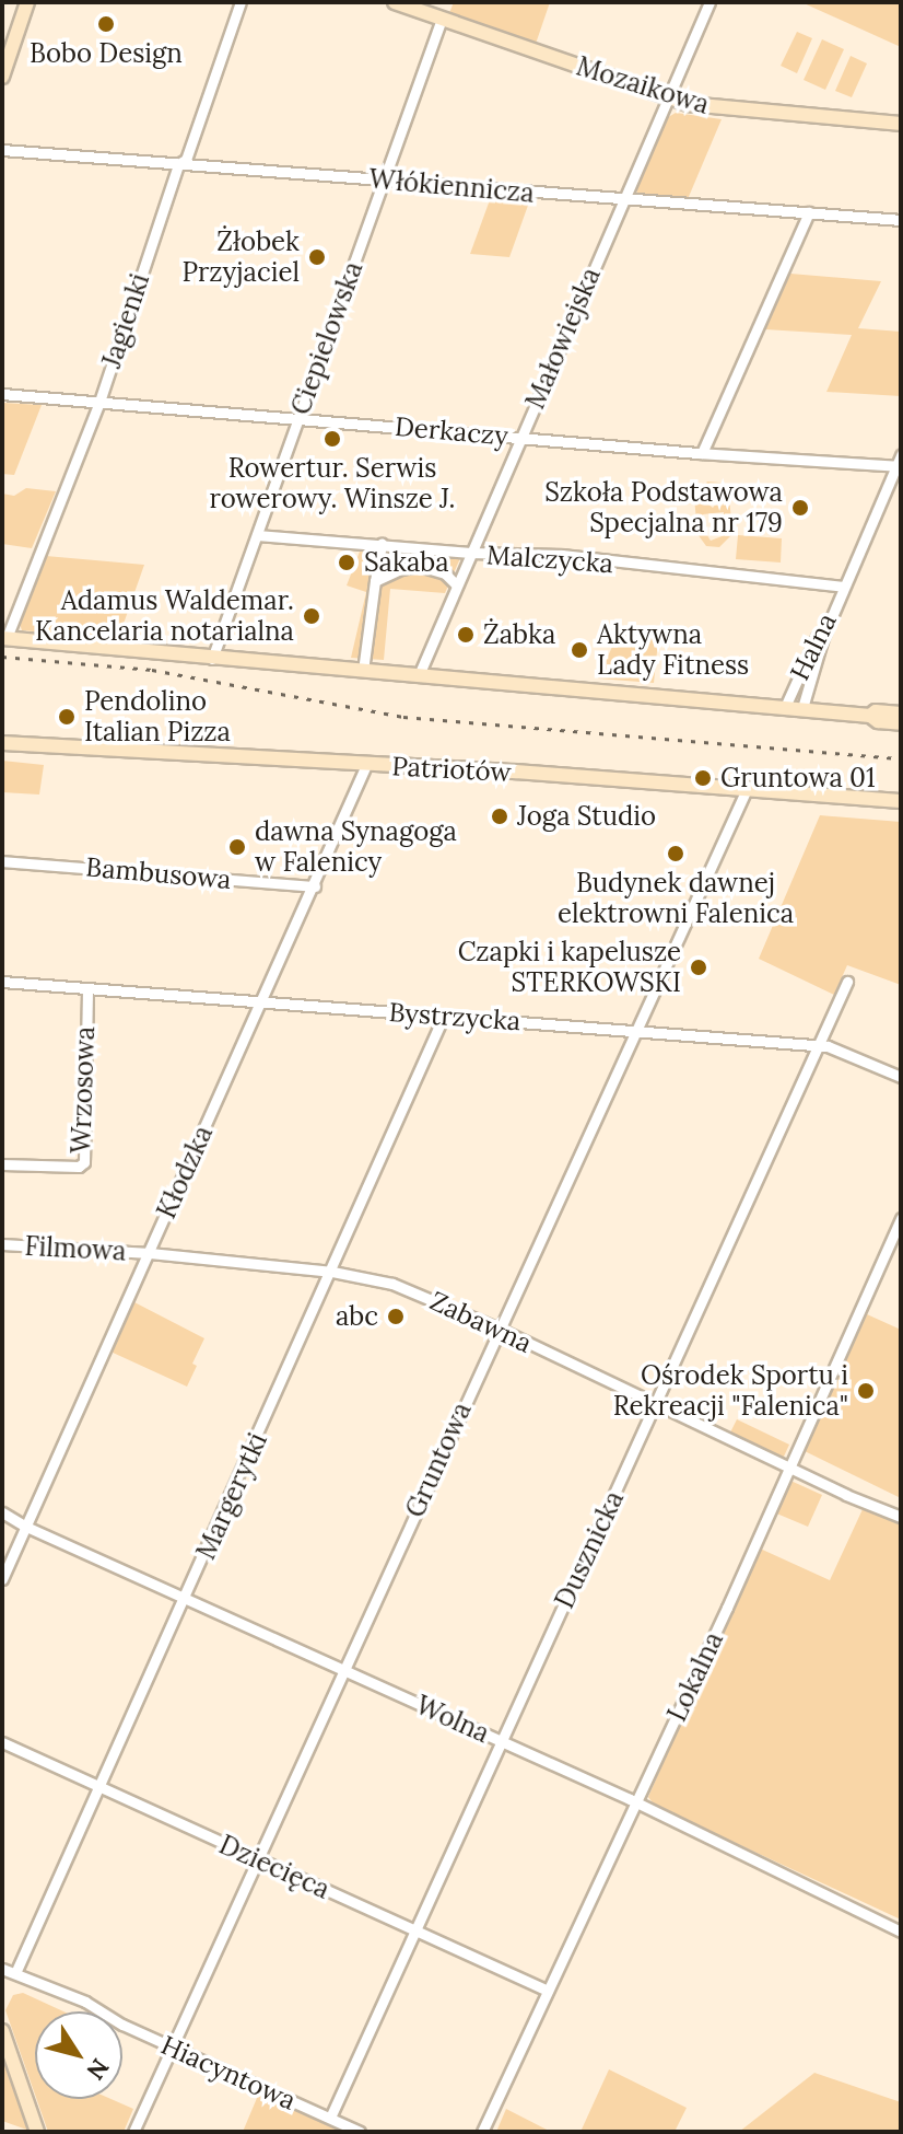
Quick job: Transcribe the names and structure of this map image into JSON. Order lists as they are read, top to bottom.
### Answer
{
  "streets": {
    "main road": ["Mozaikowa", "Patriotów"],
    "street": [
      "Włókiennicza",
      "Jagienki",
      "Ciepielowska",
      "Małowiejska",
      "Derkaczy",
      "Malczycka",
      "Halna",
      "Bambusowa",
      "Bystrzycka",
      "Wrzosowa",
      "Kłodzka",
      "Filmowa",
      "Zabawna",
      "Gruntowa",
      "Margerytki",
      "Dusznicka",
      "Lokalna",
      "Wolna",
      "Dziecięca",
      "Hiacyntowa"
    ]
  },
  "crossings": [
    ["Mozaikowa", "Ciepielowska"],
    ["Mozaikowa", "Małowiejska"],
    ["Włókiennicza", "Jagienki"],
    ["Włókiennicza", "Ciepielowska"],
    ["Włókiennicza", "Małowiejska"],
    ["Jagienki", "Derkaczy"],
    ["Ciepielowska", "Derkaczy"],
    ["Ciepielowska", "Malczycka"],
    ["Małowiejska", "Derkaczy"],
    ["Małowiejska", "Malczycka"],
    ["Derkaczy", "Halna"],
    ["Malczycka", "Halna"],
    ["Patriotów", "Kłodzka"],
    ["Patriotów", "Gruntowa"],
    ["Bambusowa", "Kłodzka"],
    ["Bystrzycka", "Wrzosowa"],
    ["Bystrzycka", "Kłodzka"],
    ["Bystrzycka", "Gruntowa"],
    ["Bystrzycka", "Margerytki"],
    ["Bystrzycka", "Dusznicka"],
    ["Kłodzka", "Filmowa"],
    ["Kłodzka", "Zabawna"],
    ["Kłodzka", "Wolna"],
    ["Filmowa", "Zabawna"],
    ["Zabawna", "Gruntowa"],
    ["Zabawna", "Margerytki"],
    ["Zabawna", "Dusznicka"],
    ["Zabawna", "Lokalna"],
    ["Gruntowa", "Wolna"],
    ["Gruntowa", "Dziecięca"],
    ["Gruntowa", "Hiacyntowa"],
    ["Margerytki", "Wolna"],
    ["Margerytki", "Dziecięca"],
    ["Margerytki", "Hiacyntowa"],
    ["Dusznicka", "Wolna"],
    ["Dusznicka", "Dziecięca"],
    ["Dusznicka", "Hiacyntowa"],
    ["Lokalna", "Wolna"],
    ["Lokalna", "Dziecięca"]
  ],
  "places": [
    "Bobo Design",
    "Żłobek Przyjaciel",
    "Rowertur. Serwis rowerowy. Winsze J.",
    "Szkoła Podstawowa Specjalna nr 179",
    "Sakaba",
    "Adamus Waldemar. Kancelaria notarialna",
    "Żabka",
    "Aktywna Lady Fitness",
    "Pendolino Italian Pizza",
    "Gruntowa 01",
    "Joga Studio",
    "dawna Synagoga w Falenicy",
    "Budynek dawnej elektrowni Falenica",
    "Czapki i kapelusze STERKOWSKI",
    "abc",
    "Ośrodek Sportu i Rekreacji \"Falenica\""
  ],
  "north": "bottom right"
}
